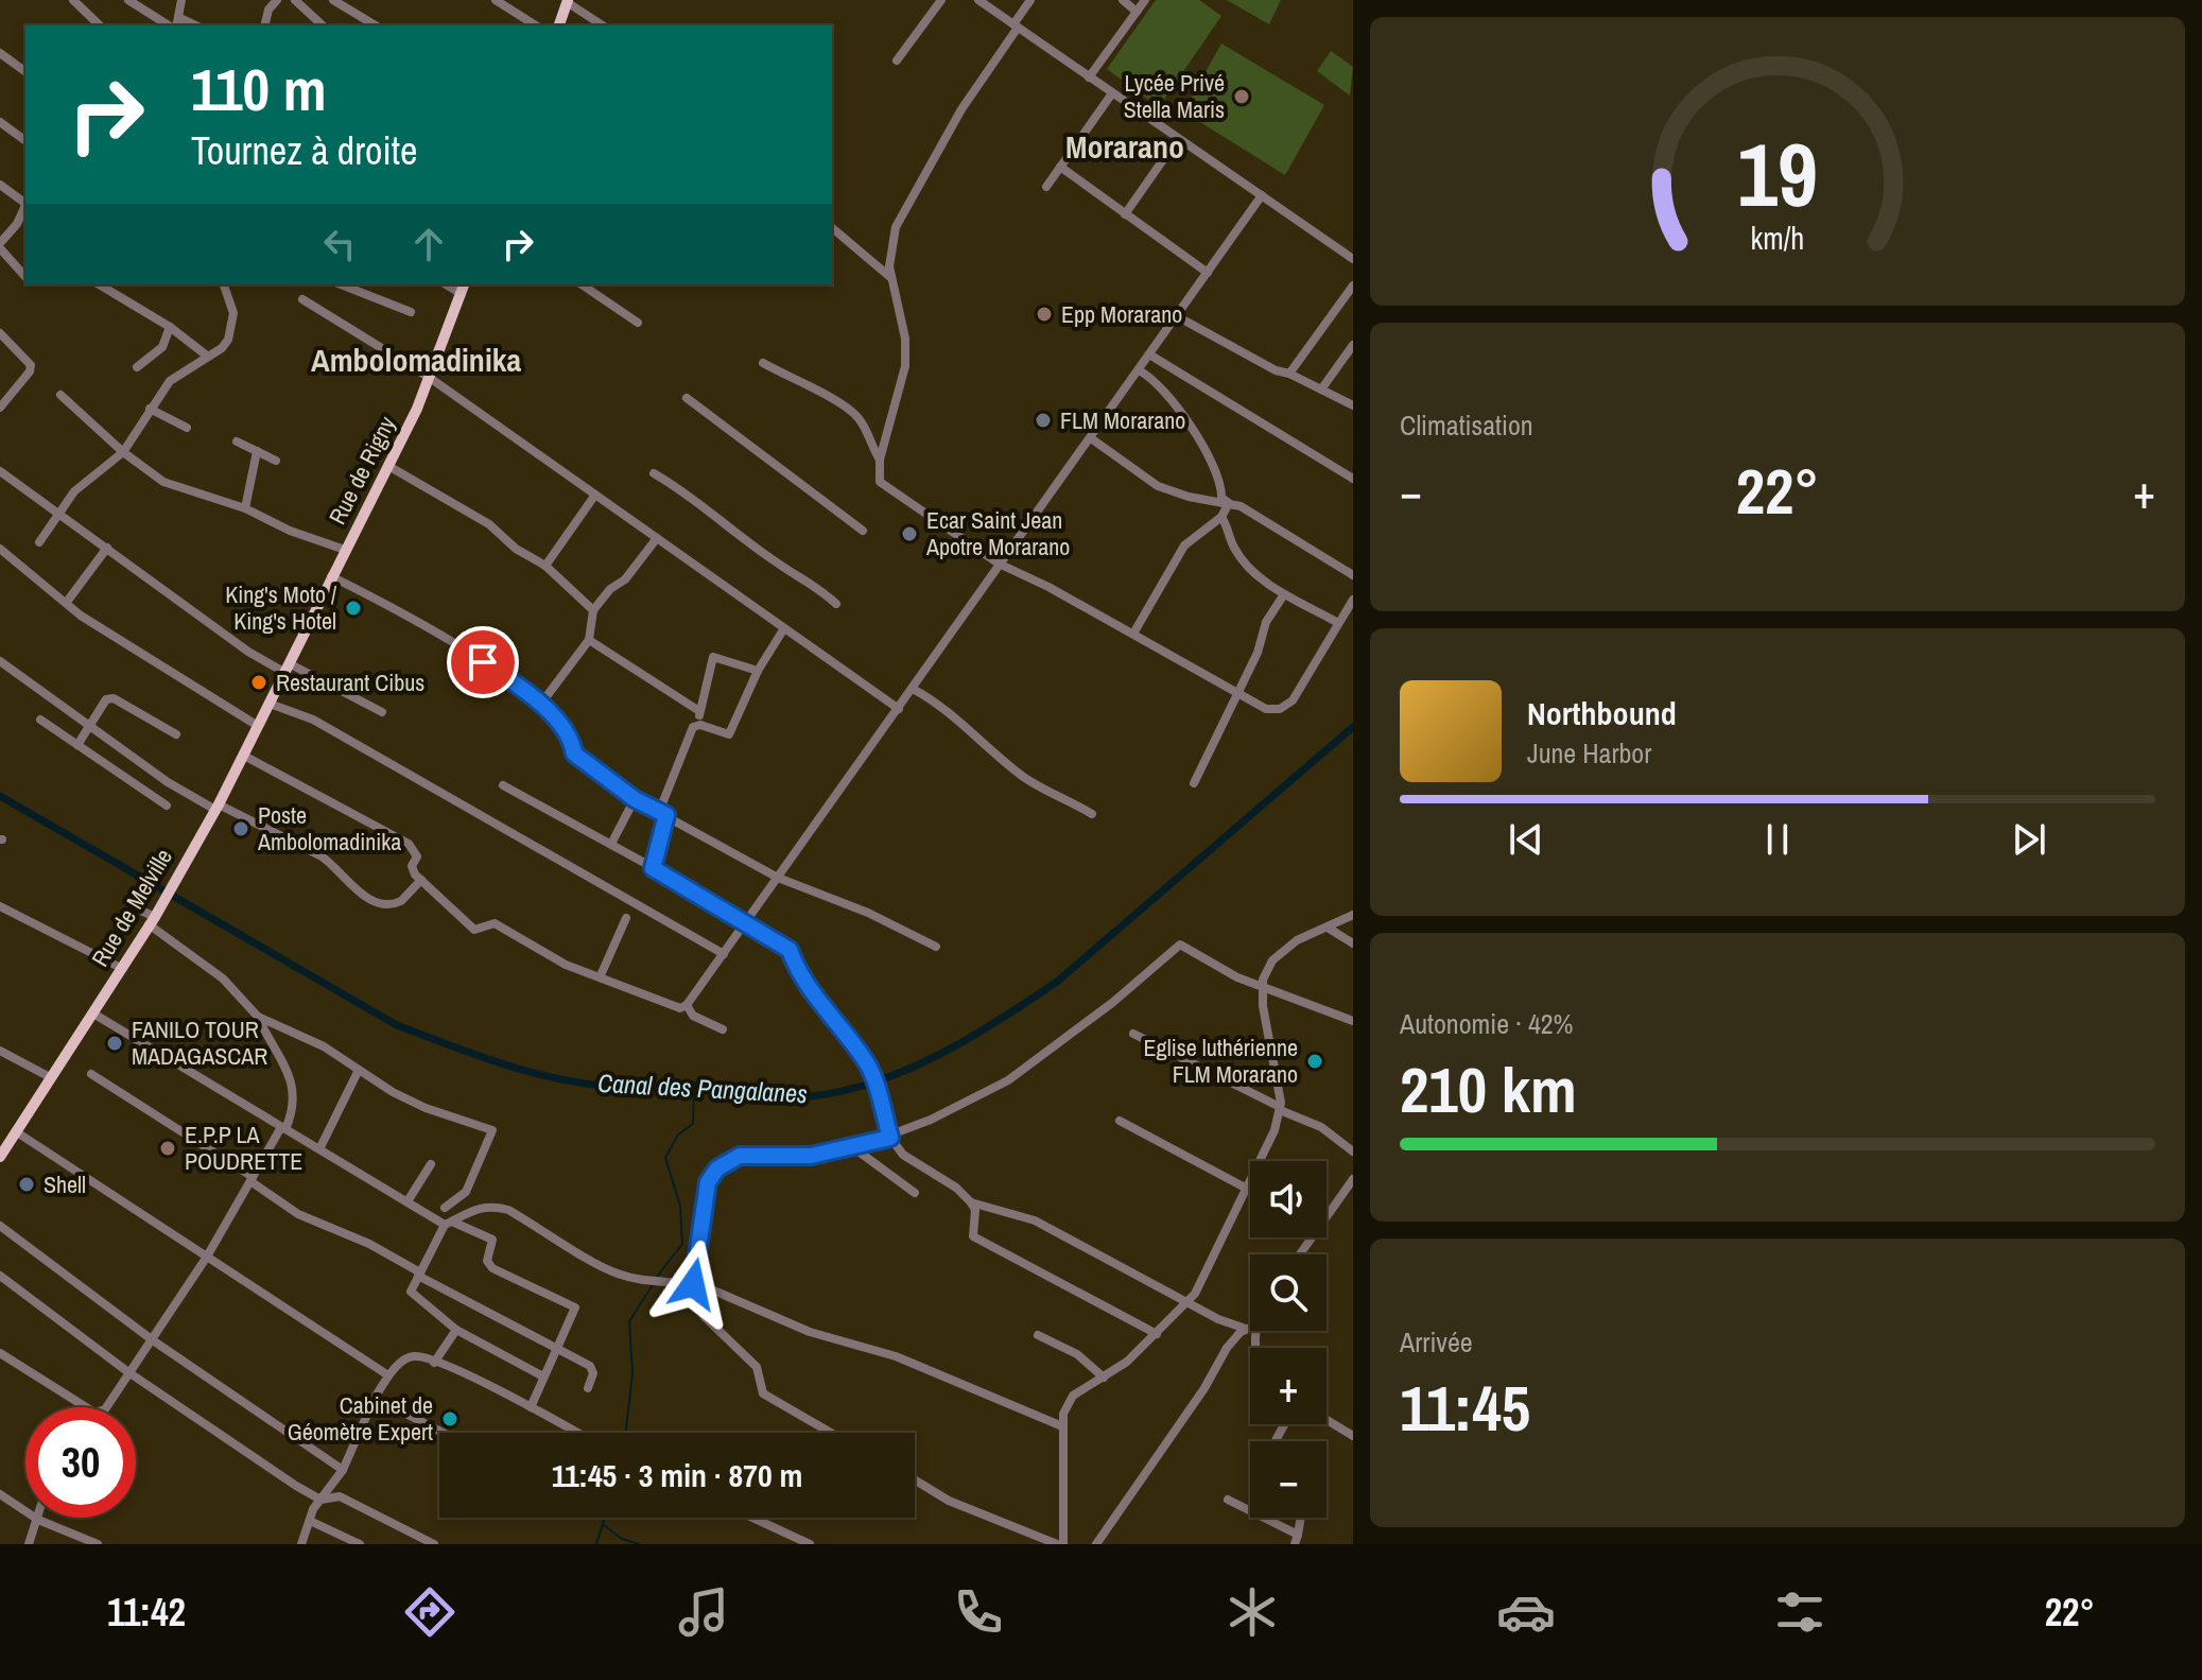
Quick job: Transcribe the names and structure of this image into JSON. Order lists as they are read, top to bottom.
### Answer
{
  "streets": {
    "main road": ["Rue de Rigny", "Rue de Melville"]
  },
  "crossings": [
    ["Rue de Rigny", "Rue de Melville"]
  ],
  "districts": ["Morarano", "Ambolomadinika"],
  "water": ["Canal des Pangalanes"],
  "places": [
    "Lycée Privé Stella Maris",
    "Epp Morarano",
    "FLM Morarano",
    "Ecar Saint Jean Apotre Morarano",
    "King's Moto / King's Hotel",
    "Restaurant Cibus",
    "Poste Ambolomadinika",
    "FANILO TOUR MADAGASCAR",
    "Eglise luthérienne FLM Morarano",
    "E.P.P LA POUDRETTE",
    "Shell",
    "Cabinet de Géomètre Expert"
  ],
  "page": {
    "turn": ["110 m", "Tournez à droite"],
    "tile": [
      "Climatisation",
      ["Autonomie · 42%", "210 km"],
      ["Arrivée", "11:45"]
    ],
    "heat": ["−", "22°", "+"],
    "song": ["Northbound", "June Harbor"],
    "map_buttons": ["+", "−"],
    "limit": "30",
    "trip": "11:45 · 3 min · 870 m",
    "tabs": ["11:42", "22°"],
    "gauge": ["19", "km/h"]
  }
}
